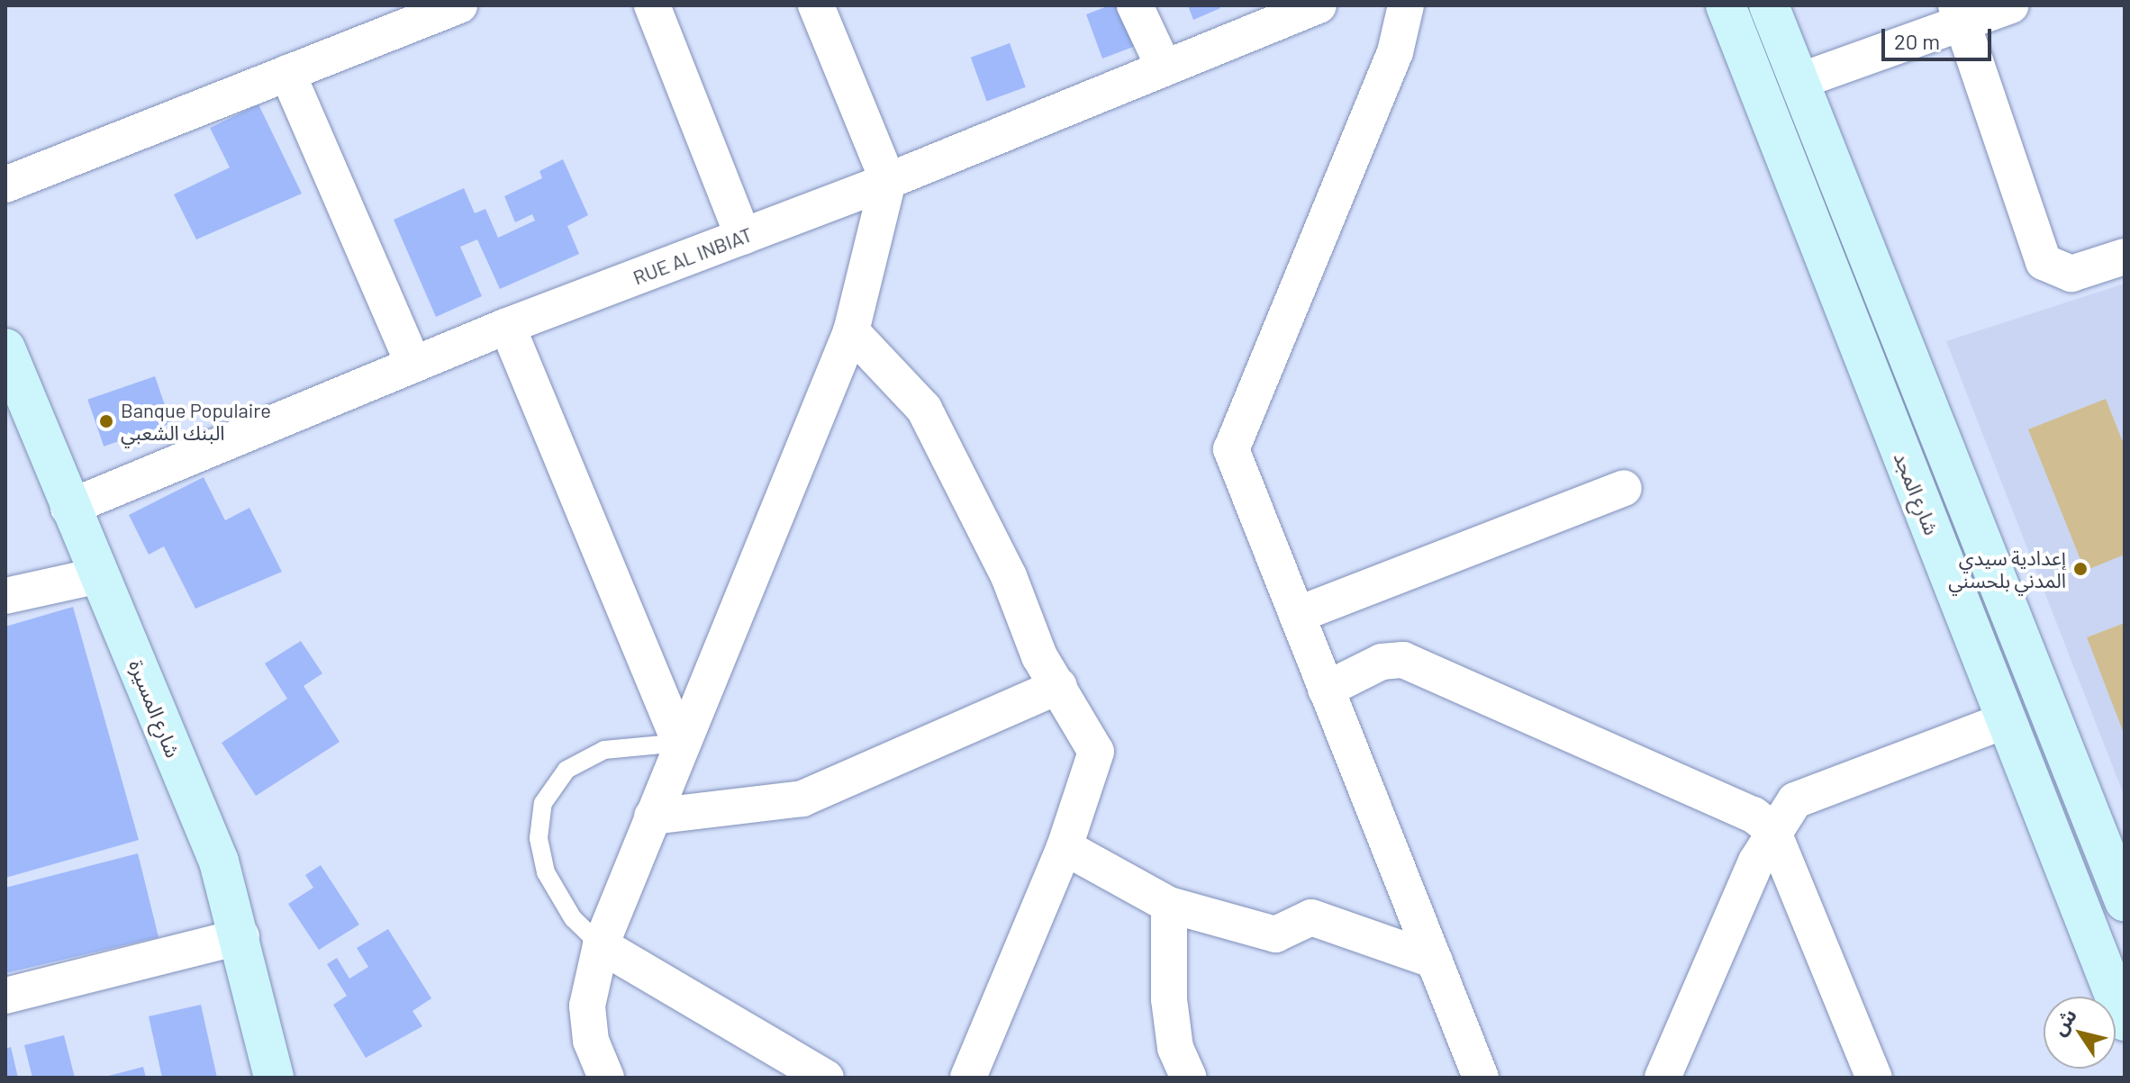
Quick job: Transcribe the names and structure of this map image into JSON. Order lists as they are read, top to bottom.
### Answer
{
  "streets": {
    "main road": ["شارع المجد", "شارع المسيرة"],
    "street": ["RUE AL INBIAT"]
  },
  "crossings": [
    ["RUE AL INBIAT", "شارع المسيرة"]
  ],
  "places": ["Banque Populaire البنك الشعبي", "إعدادية سيدي المدني بلحسني"],
  "scale_bar": "20 m",
  "north": "top left"
}
